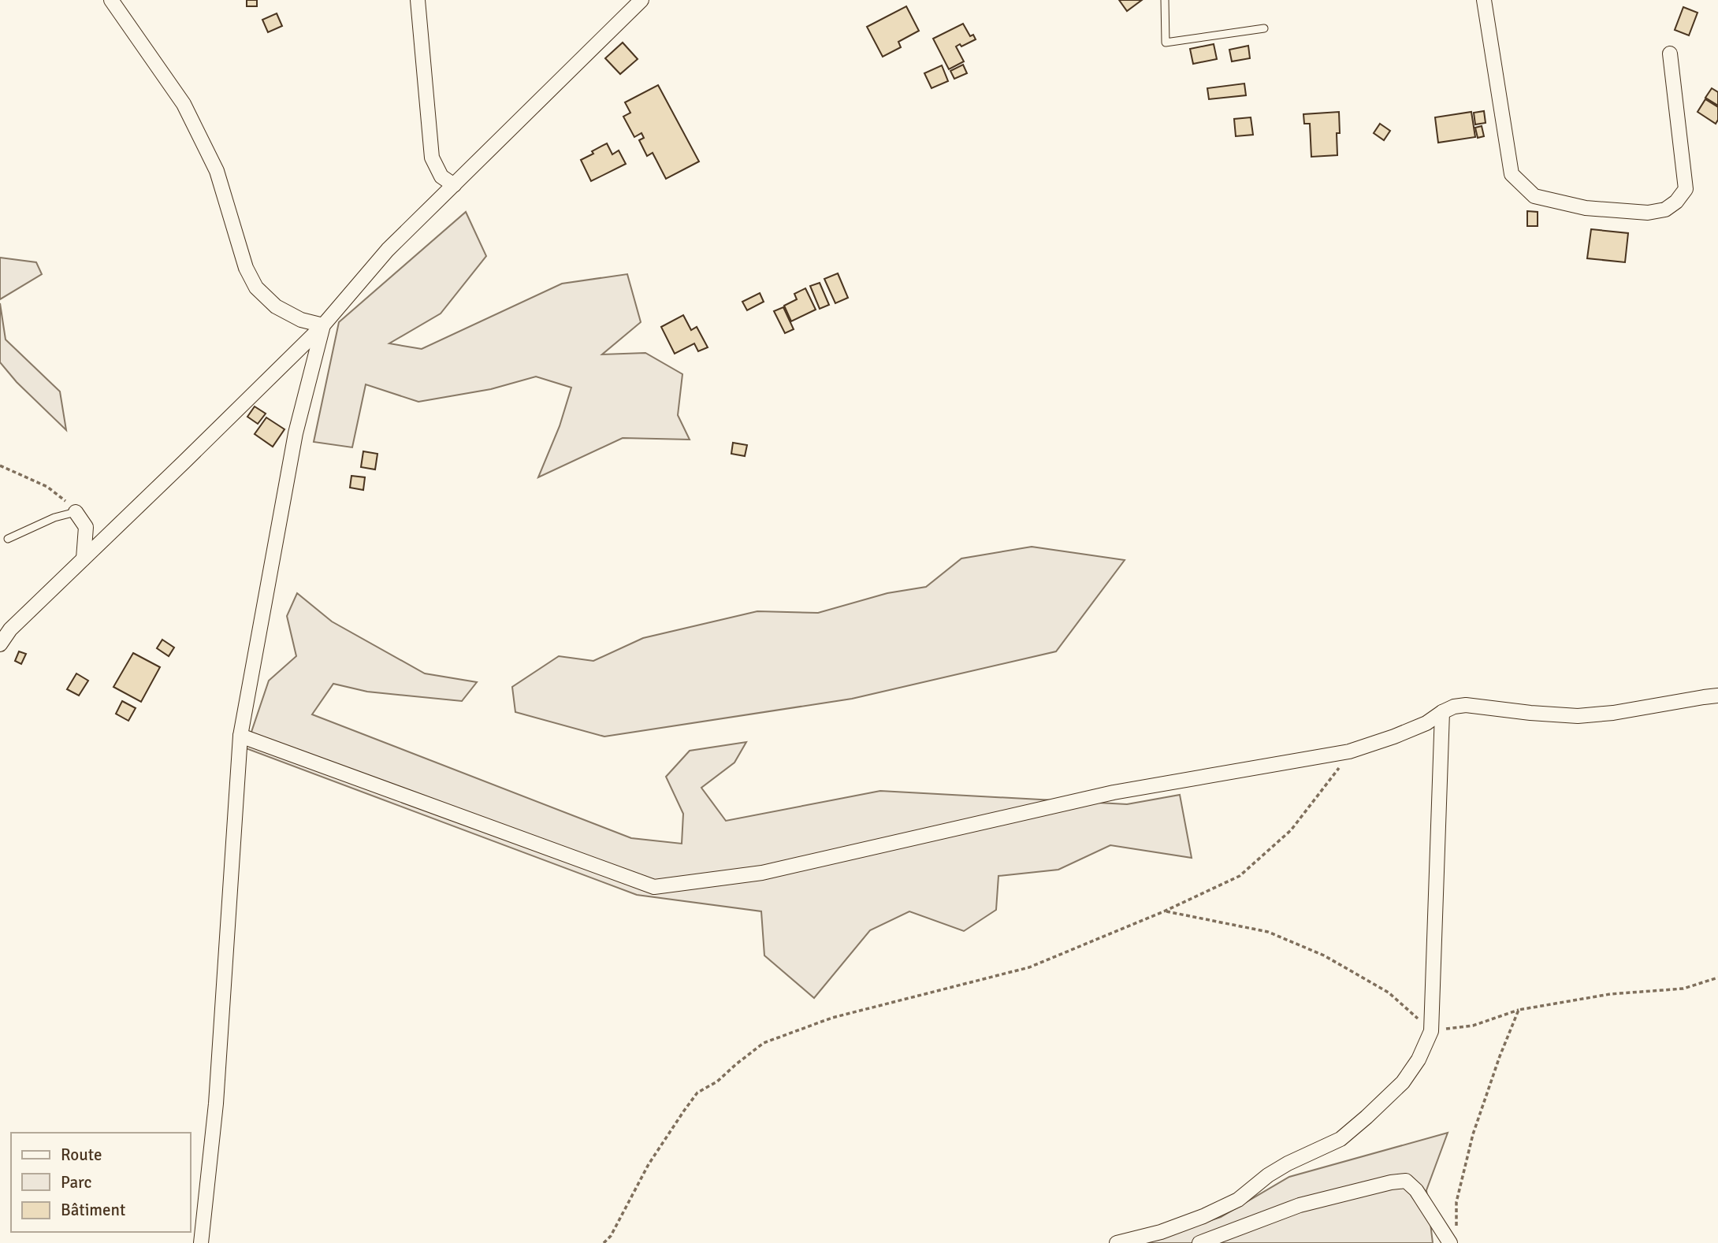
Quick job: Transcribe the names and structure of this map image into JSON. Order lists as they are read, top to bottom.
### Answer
{
  "legend": ["Route", "Parc", "Bâtiment"]
}
